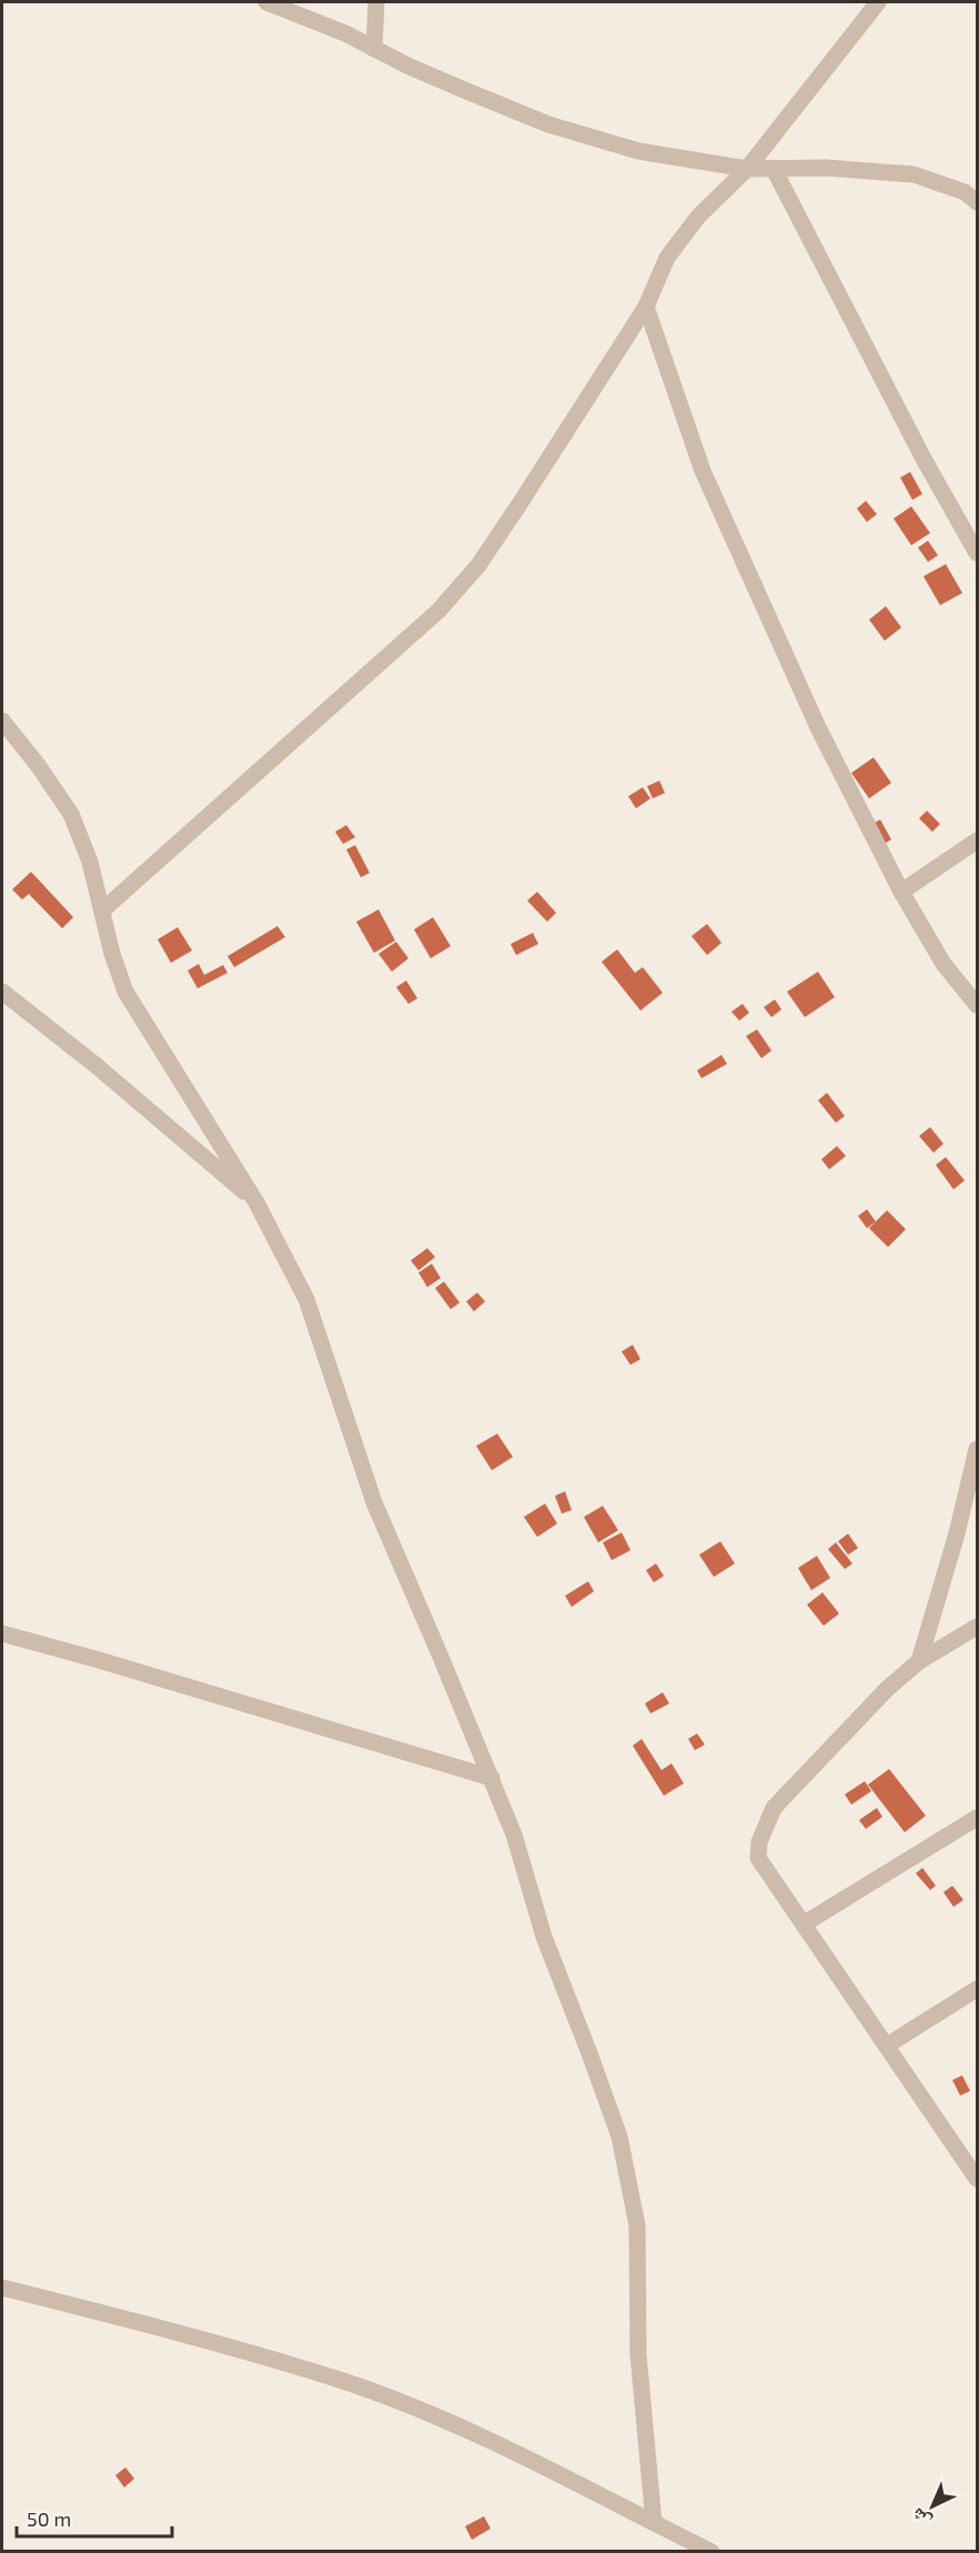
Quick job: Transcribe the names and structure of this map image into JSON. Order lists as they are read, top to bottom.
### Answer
{
  "scale_bar": "50 m",
  "north": "bottom left"
}
